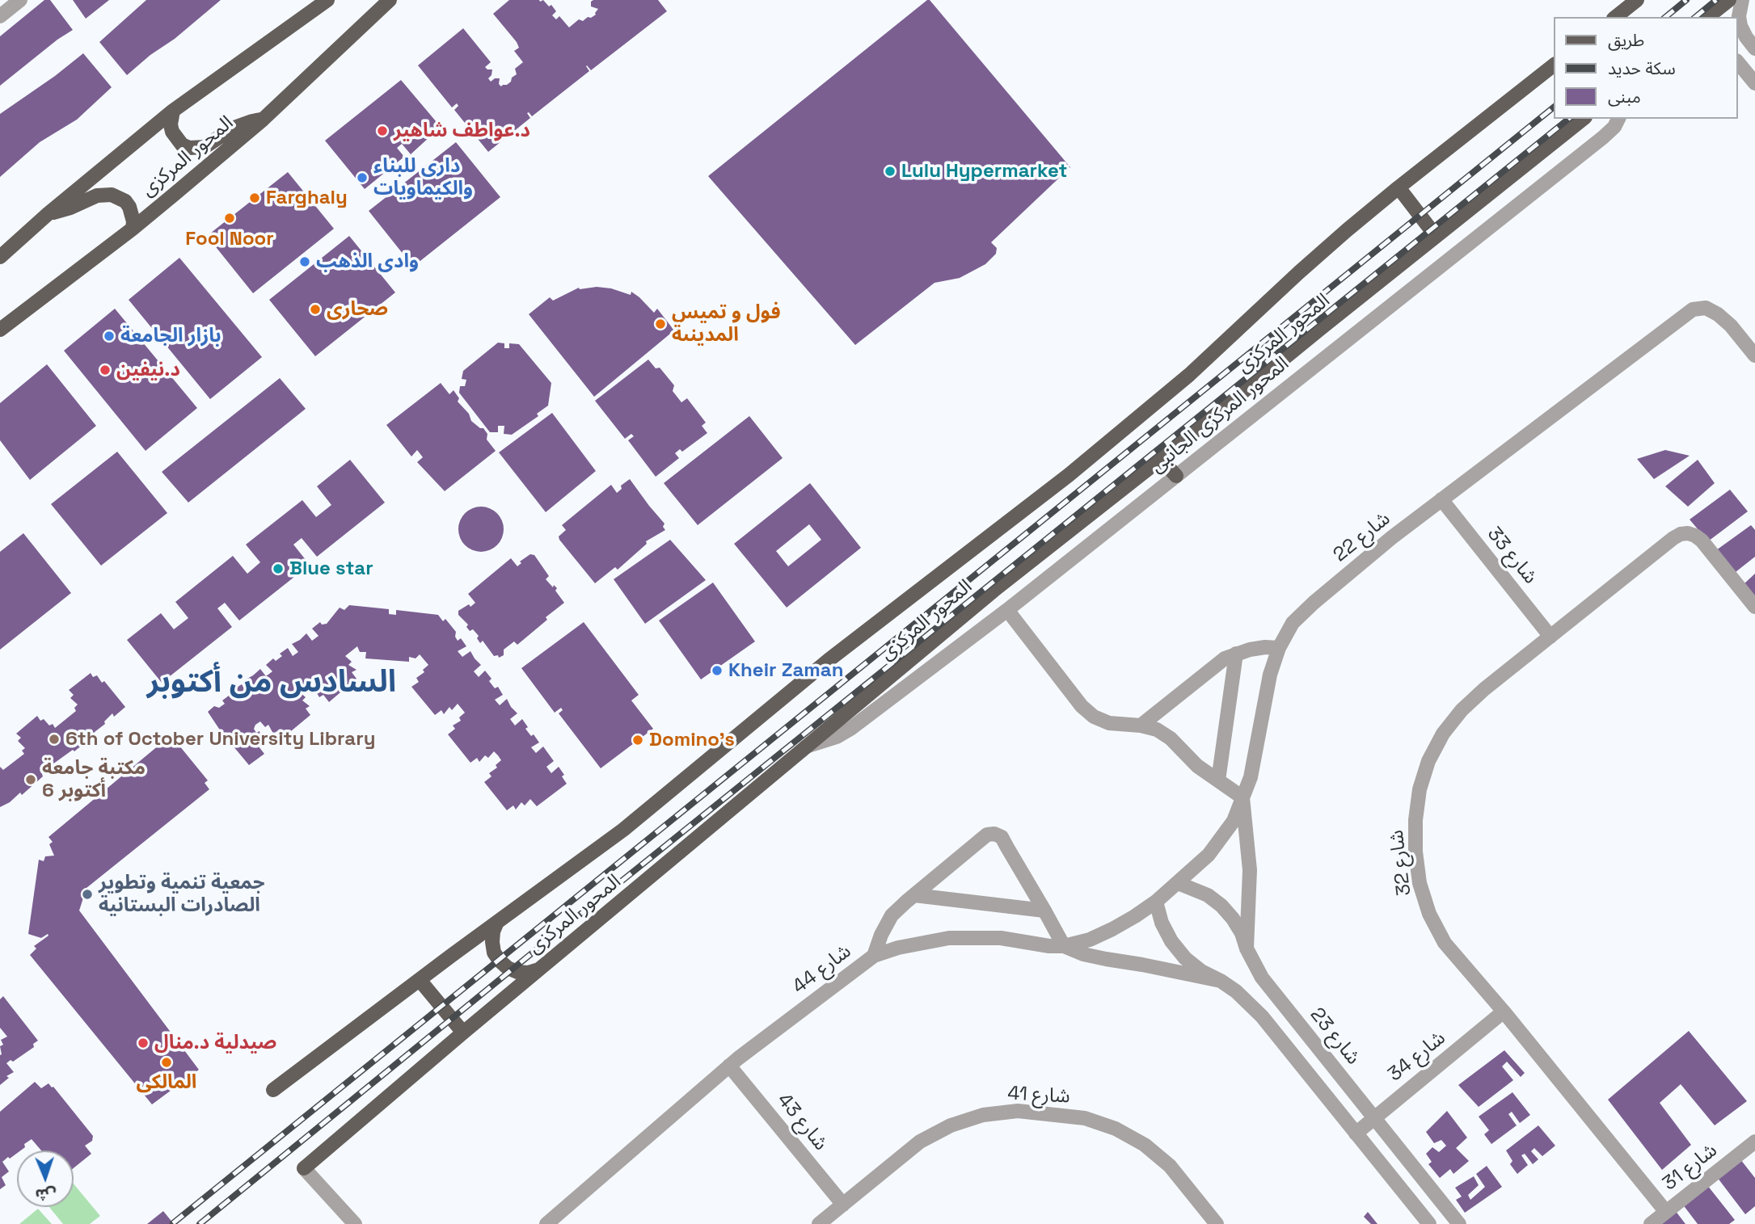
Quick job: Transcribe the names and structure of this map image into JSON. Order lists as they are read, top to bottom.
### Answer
{
  "streets": {
    "main road": ["المحور المركزى"],
    "street": [
      "المحور المركزى الجانبى",
      "شارع 22",
      "شارع 33",
      "شارع 32",
      "شارع 44",
      "شارع 23",
      "شارع 34",
      "شارع 41",
      "شارع 43",
      "شارع 31"
    ]
  },
  "crossings": [
    ["المحور المركزى", "المحور المركزى الجانبى"],
    ["شارع 22", "شارع 33"],
    ["شارع 22", "شارع 44"],
    ["شارع 22", "شارع 23"],
    ["شارع 33", "شارع 32"],
    ["شارع 32", "شارع 34"],
    ["شارع 32", "شارع 31"],
    ["شارع 44", "شارع 23"],
    ["شارع 44", "شارع 43"],
    ["شارع 23", "شارع 34"],
    ["شارع 41", "شارع 43"]
  ],
  "districts": ["السادس من أكتوبر"],
  "places": [
    "د.عواطف شاهير",
    "Lulu Hypermarket",
    "دارى للبناء والكيماويات",
    "Farghaly",
    "Fool Noor",
    "وادى الذهب",
    "صحارى",
    "فول و تميس المدينىة",
    "بازار الجامعة",
    "د.نيفين",
    "Blue star",
    "Kheir Zaman",
    "6th of October University Library",
    "Domino's",
    "مكتبة جامعة 6 أكتوبر",
    "جمعية تنمية وتطوير الصادرات البستانية",
    "صيدلية د.منال",
    "المالكى"
  ],
  "legend": ["طريق", "سكة حديد", "مبنى"],
  "north": "bottom"
}
